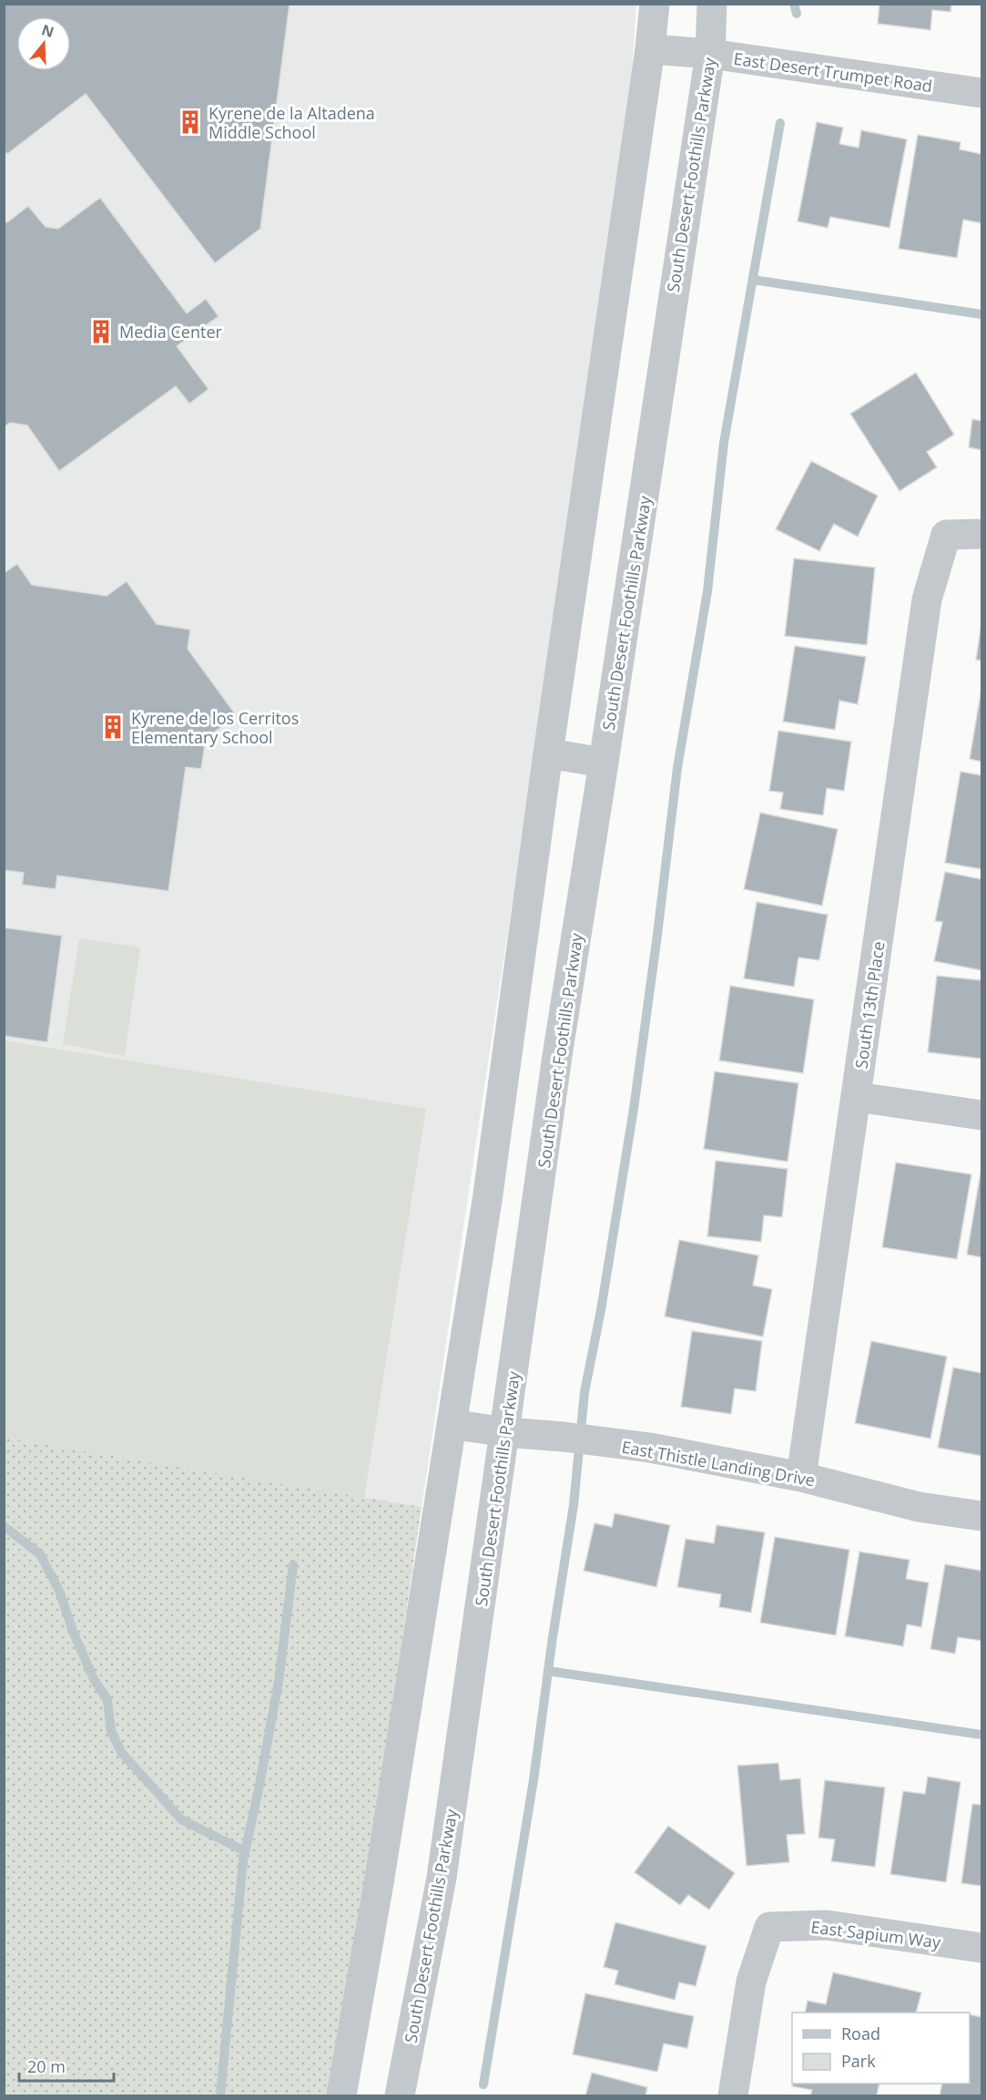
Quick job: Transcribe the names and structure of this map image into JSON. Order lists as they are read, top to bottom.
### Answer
{
  "streets": {
    "street": [
      "East Desert Trumpet Road",
      "South Desert Foothills Parkway",
      "South 13th Place",
      "East Thistle Landing Drive",
      "East Sapium Way"
    ]
  },
  "crossings": [
    ["East Desert Trumpet Road", "South Desert Foothills Parkway"],
    ["South Desert Foothills Parkway", "East Thistle Landing Drive"],
    ["South 13th Place", "East Thistle Landing Drive"]
  ],
  "places": {
    "building": ["Kyrene de la Altadena Middle School", "Media Center", "Kyrene de los Cerritos Elementary School"]
  },
  "legend": ["Road", "Park"],
  "scale_bar": "20 m",
  "north": "top"
}
